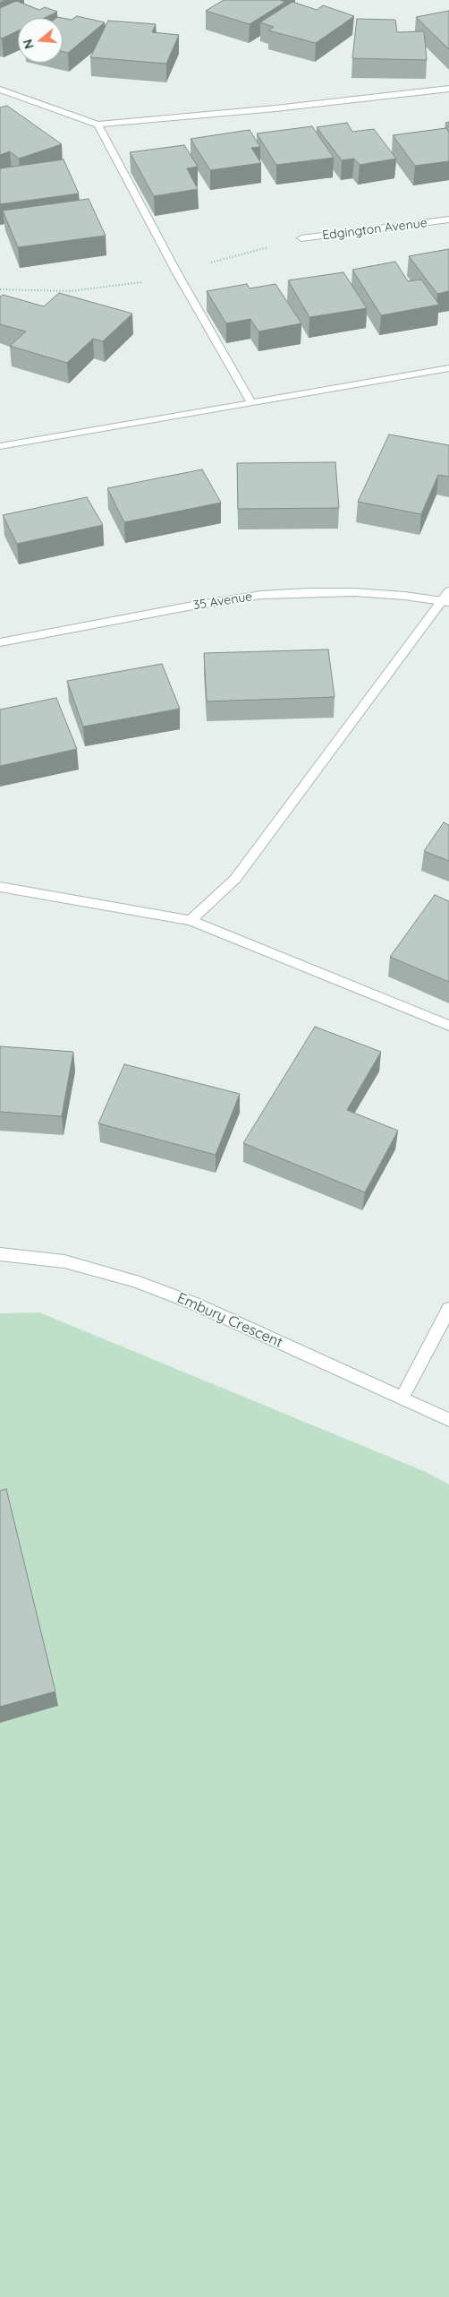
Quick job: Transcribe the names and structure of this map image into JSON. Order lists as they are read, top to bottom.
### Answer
{
  "streets": {
    "street": ["Edgington Avenue", "35 Avenue", "Embury Crescent"]
  },
  "north": "left"
}
